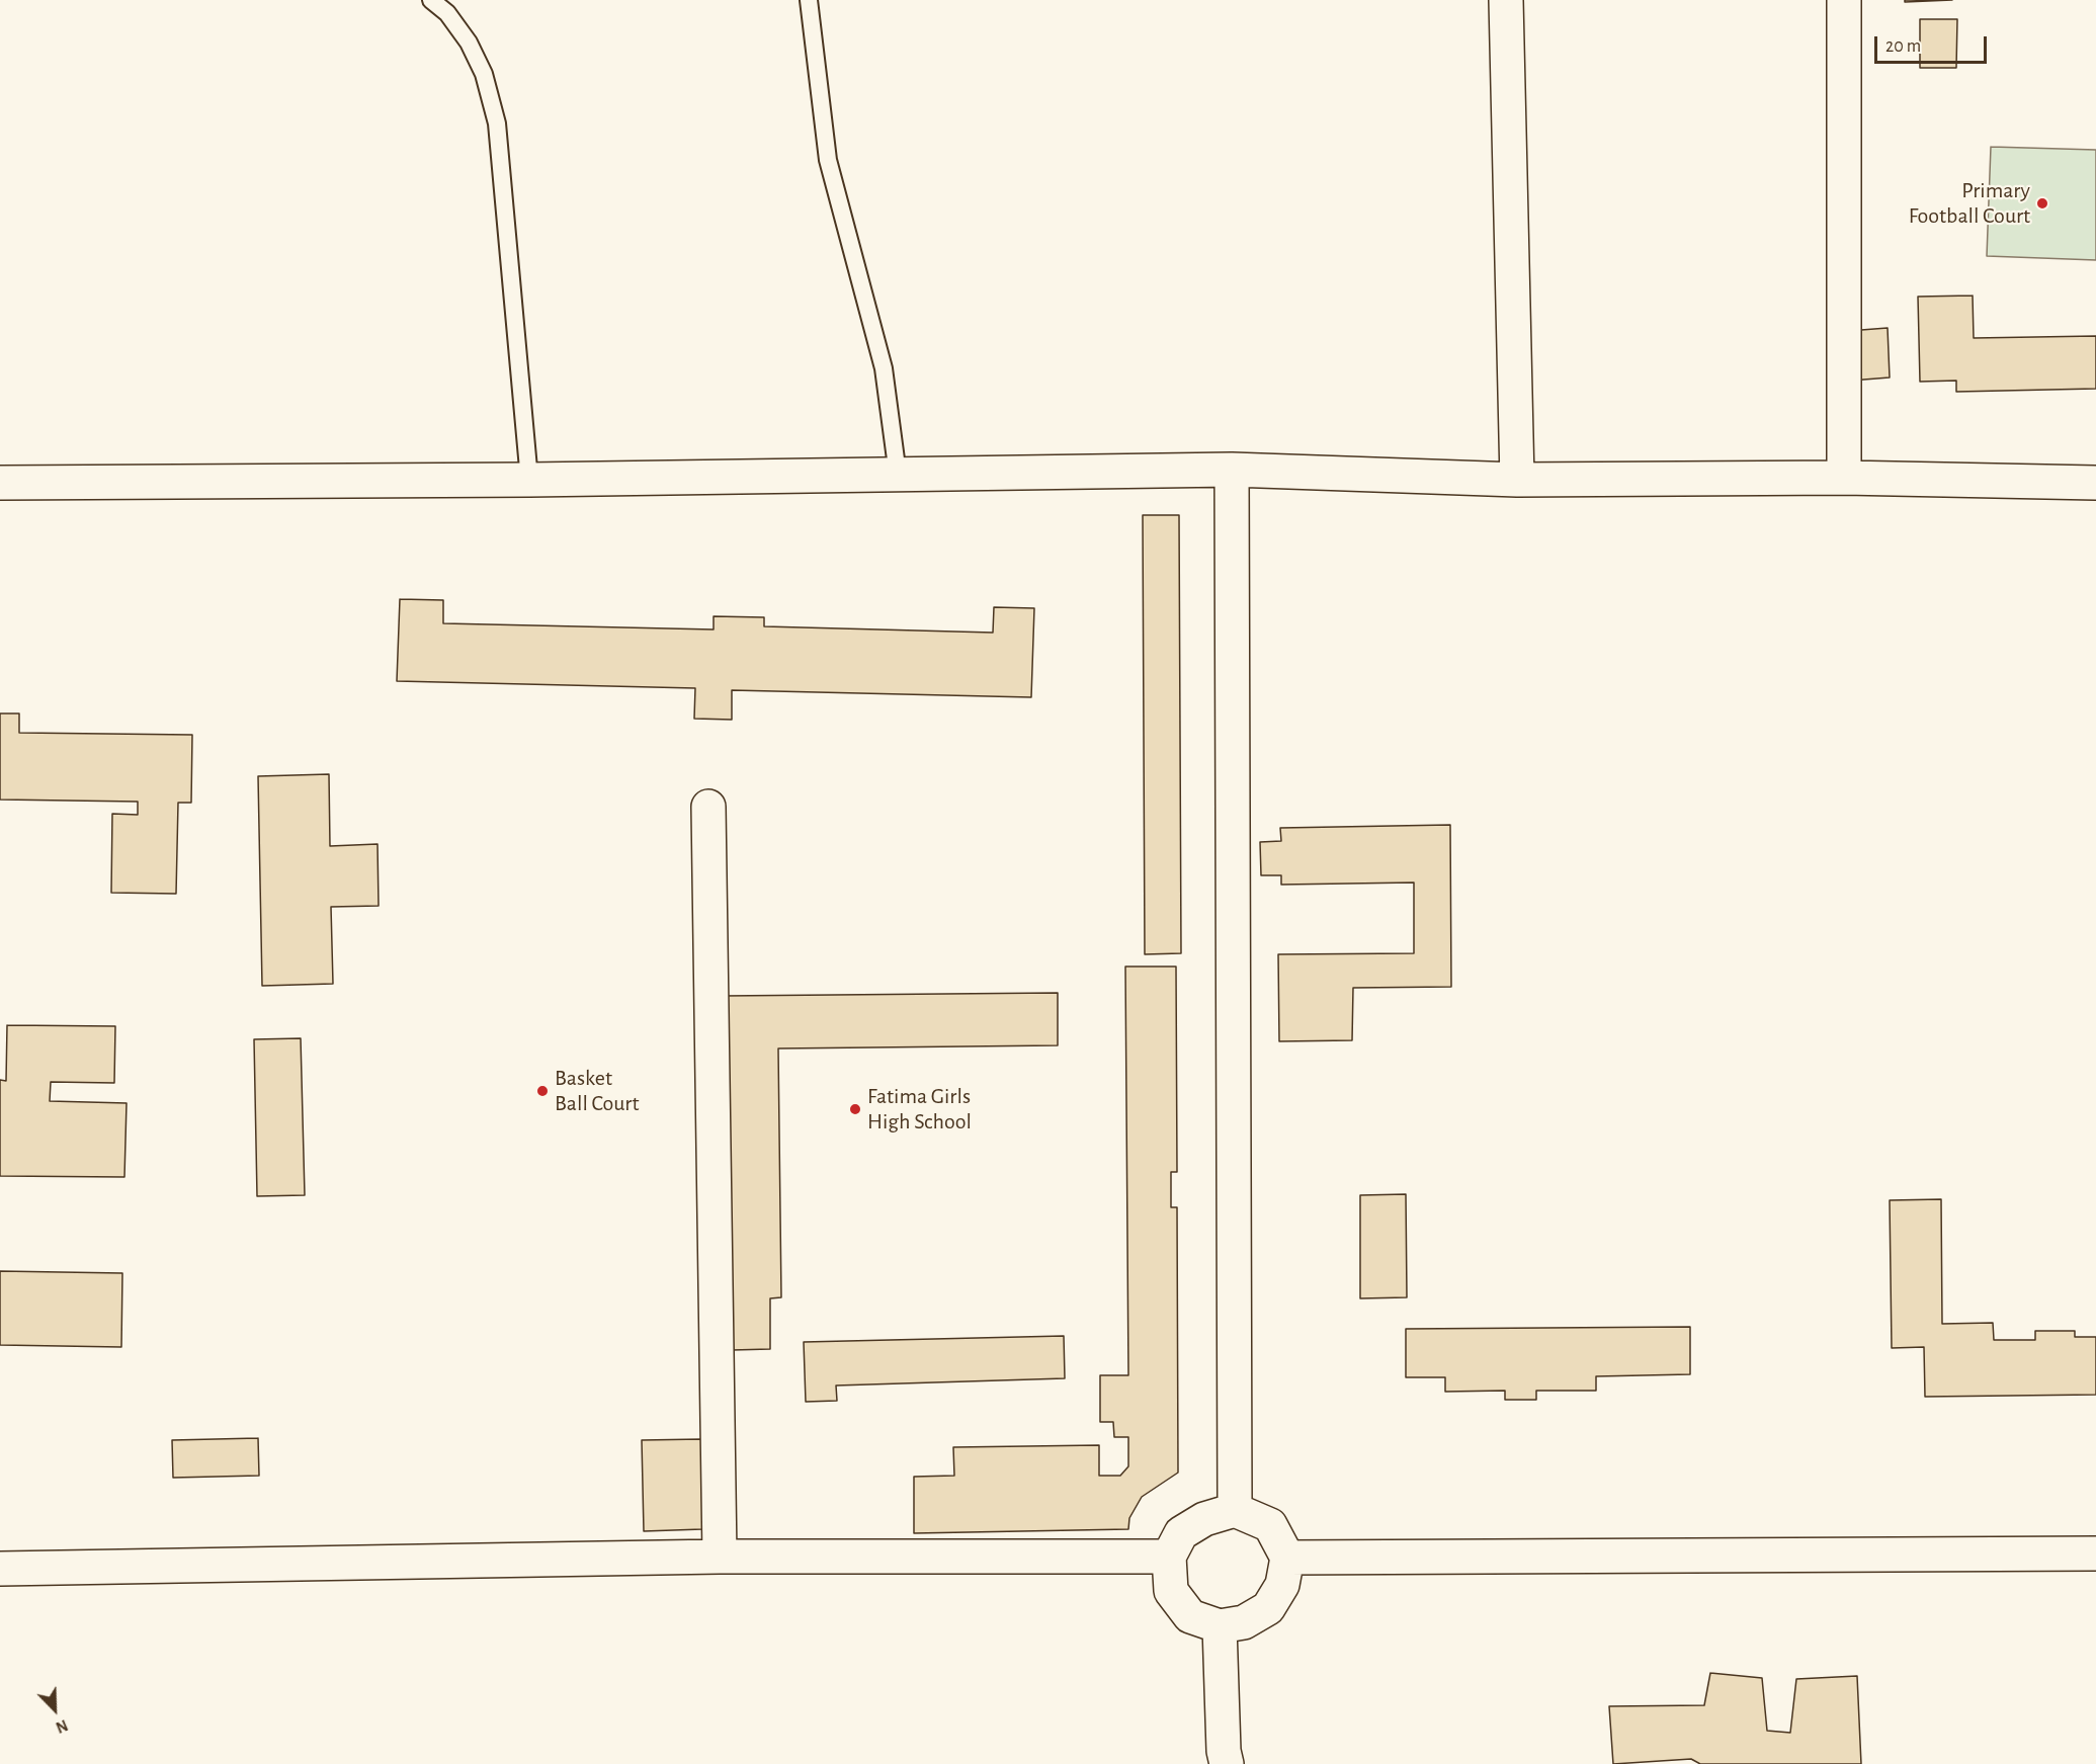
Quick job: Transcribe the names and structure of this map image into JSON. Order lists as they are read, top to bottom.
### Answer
{
  "places": ["Primary Football Court", "Basket Ball Court", "Fatima Girls High School"],
  "scale_bar": "20 m",
  "north": "bottom right"
}
